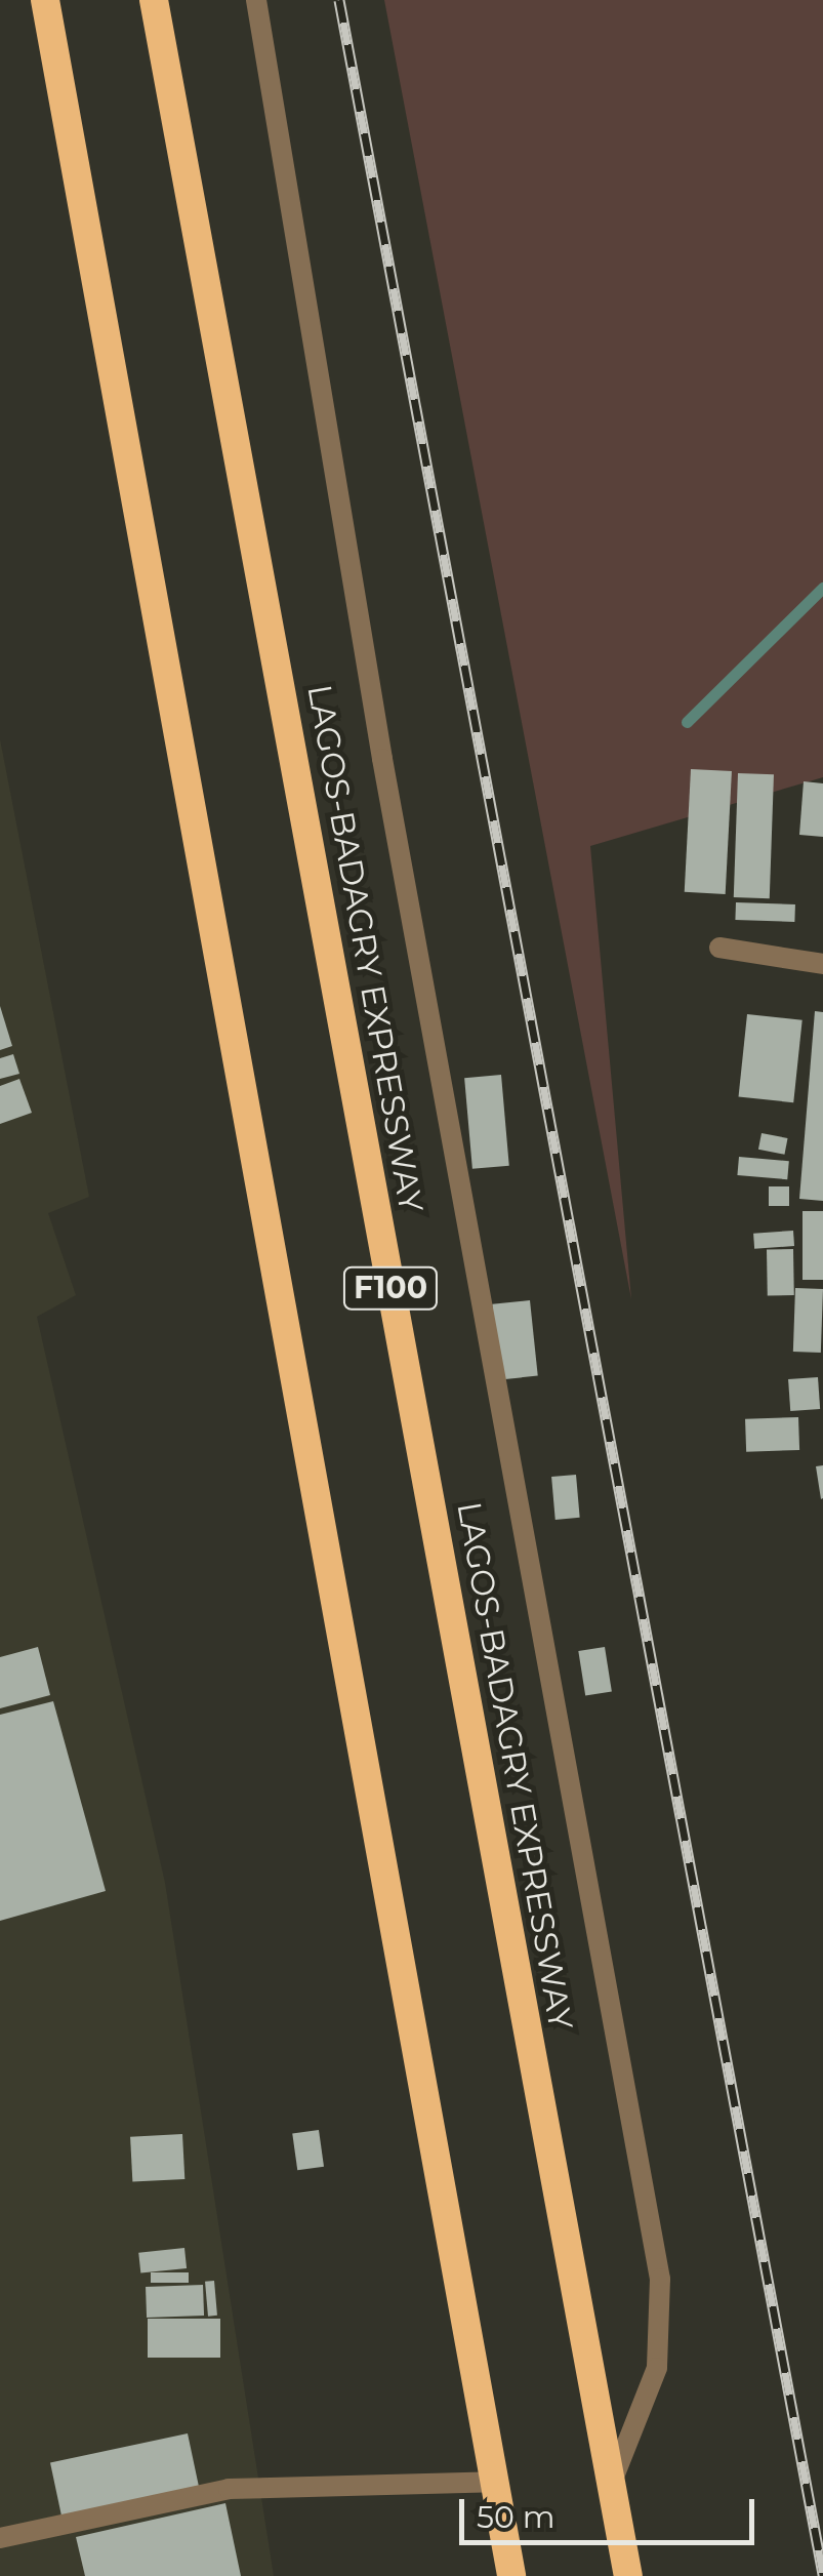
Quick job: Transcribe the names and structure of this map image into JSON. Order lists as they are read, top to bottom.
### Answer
{
  "streets": {
    "highway": ["LAGOS-BADAGRY EXPRESSWAY", "F100"]
  },
  "scale_bar": "50 m"
}
